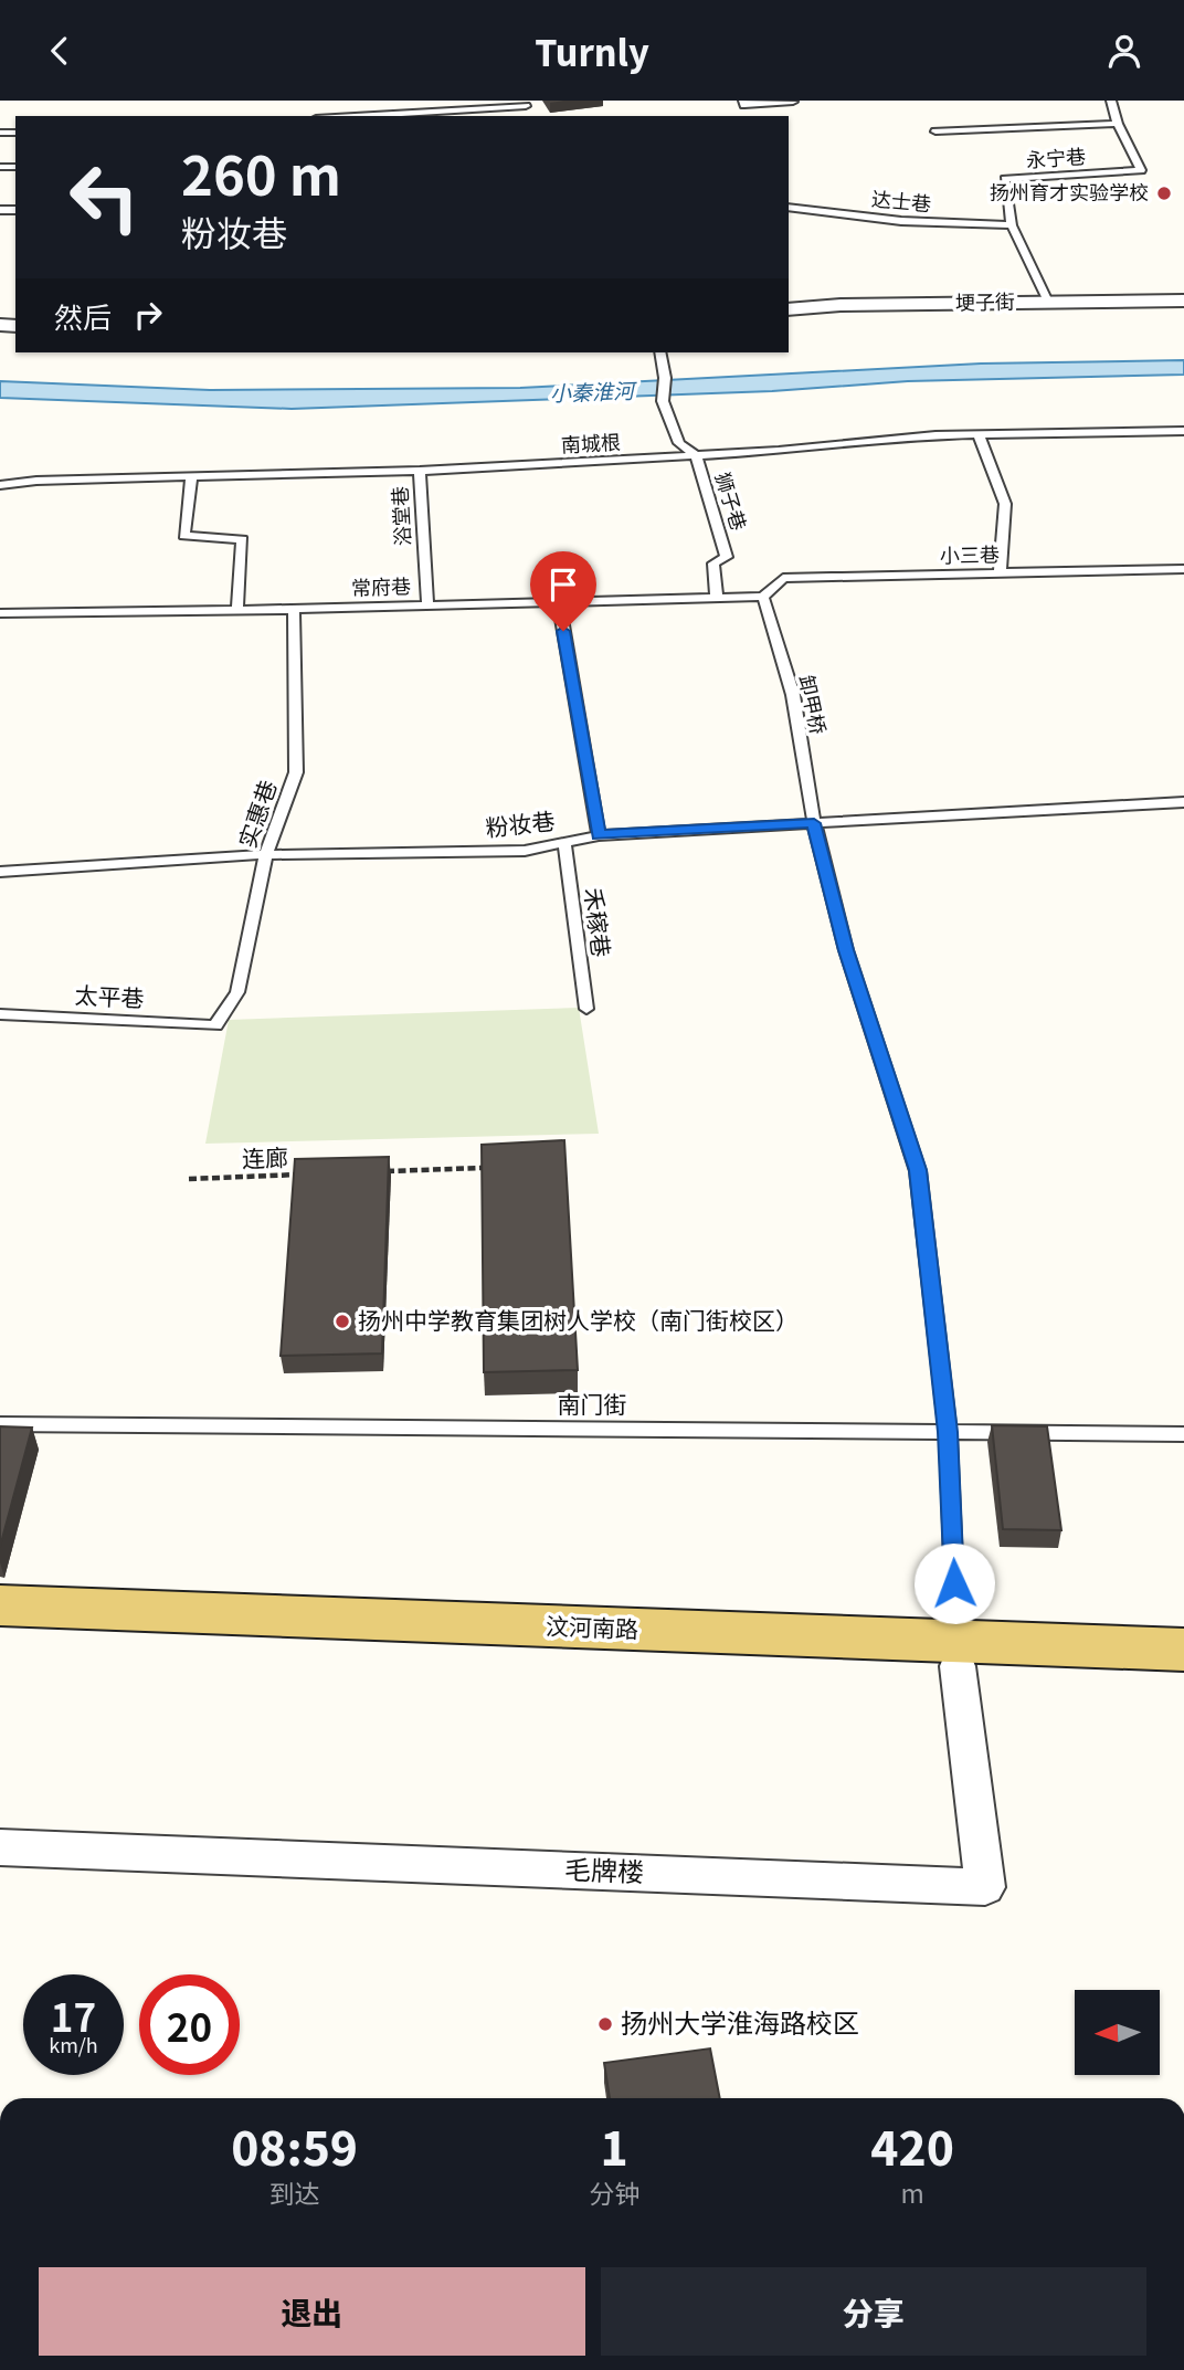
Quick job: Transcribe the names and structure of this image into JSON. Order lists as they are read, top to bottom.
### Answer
{
  "streets": {
    "main road": ["汶河南路"],
    "street": ["埂子街", "毛牌楼"],
    "lane": [
      "永宁巷",
      "达士巷",
      "南城根",
      "狮子巷",
      "浴堂巷",
      "小三巷",
      "常府巷",
      "卸甲桥",
      "实惠巷",
      "粉妆巷",
      "禾稼巷",
      "太平巷",
      "南门街"
    ],
    "path": ["连廊"]
  },
  "crossings": [
    ["永宁巷", "达士巷"],
    ["永宁巷", "埂子街"],
    ["南城根", "狮子巷"],
    ["南城根", "浴堂巷"],
    ["狮子巷", "常府巷"],
    ["浴堂巷", "常府巷"],
    ["小三巷", "常府巷"],
    ["小三巷", "卸甲桥"],
    ["常府巷", "卸甲桥"],
    ["常府巷", "实惠巷"],
    ["卸甲桥", "粉妆巷"],
    ["卸甲桥", "南门街"],
    ["卸甲桥", "汶河南路"],
    ["卸甲桥", "毛牌楼"],
    ["实惠巷", "粉妆巷"],
    ["实惠巷", "太平巷"],
    ["粉妆巷", "禾稼巷"],
    ["汶河南路", "毛牌楼"]
  ],
  "water": ["小秦淮河"],
  "places": ["扬州育才实验学校", "扬州中学教育集团树人学校（南门街校区）", "扬州大学淮海路校区"],
  "north": "left",
  "page": {
    "header": "Turnly",
    "turn": ["260 m", "粉妆巷"],
    "then": "然后",
    "speed": "17 km/h",
    "limit": "20",
    "eta": [
      "08:59",
      "到达",
      "1",
      "分钟",
      "420",
      "m"
    ],
    "buttons": ["退出", "分享"]
  }
}
